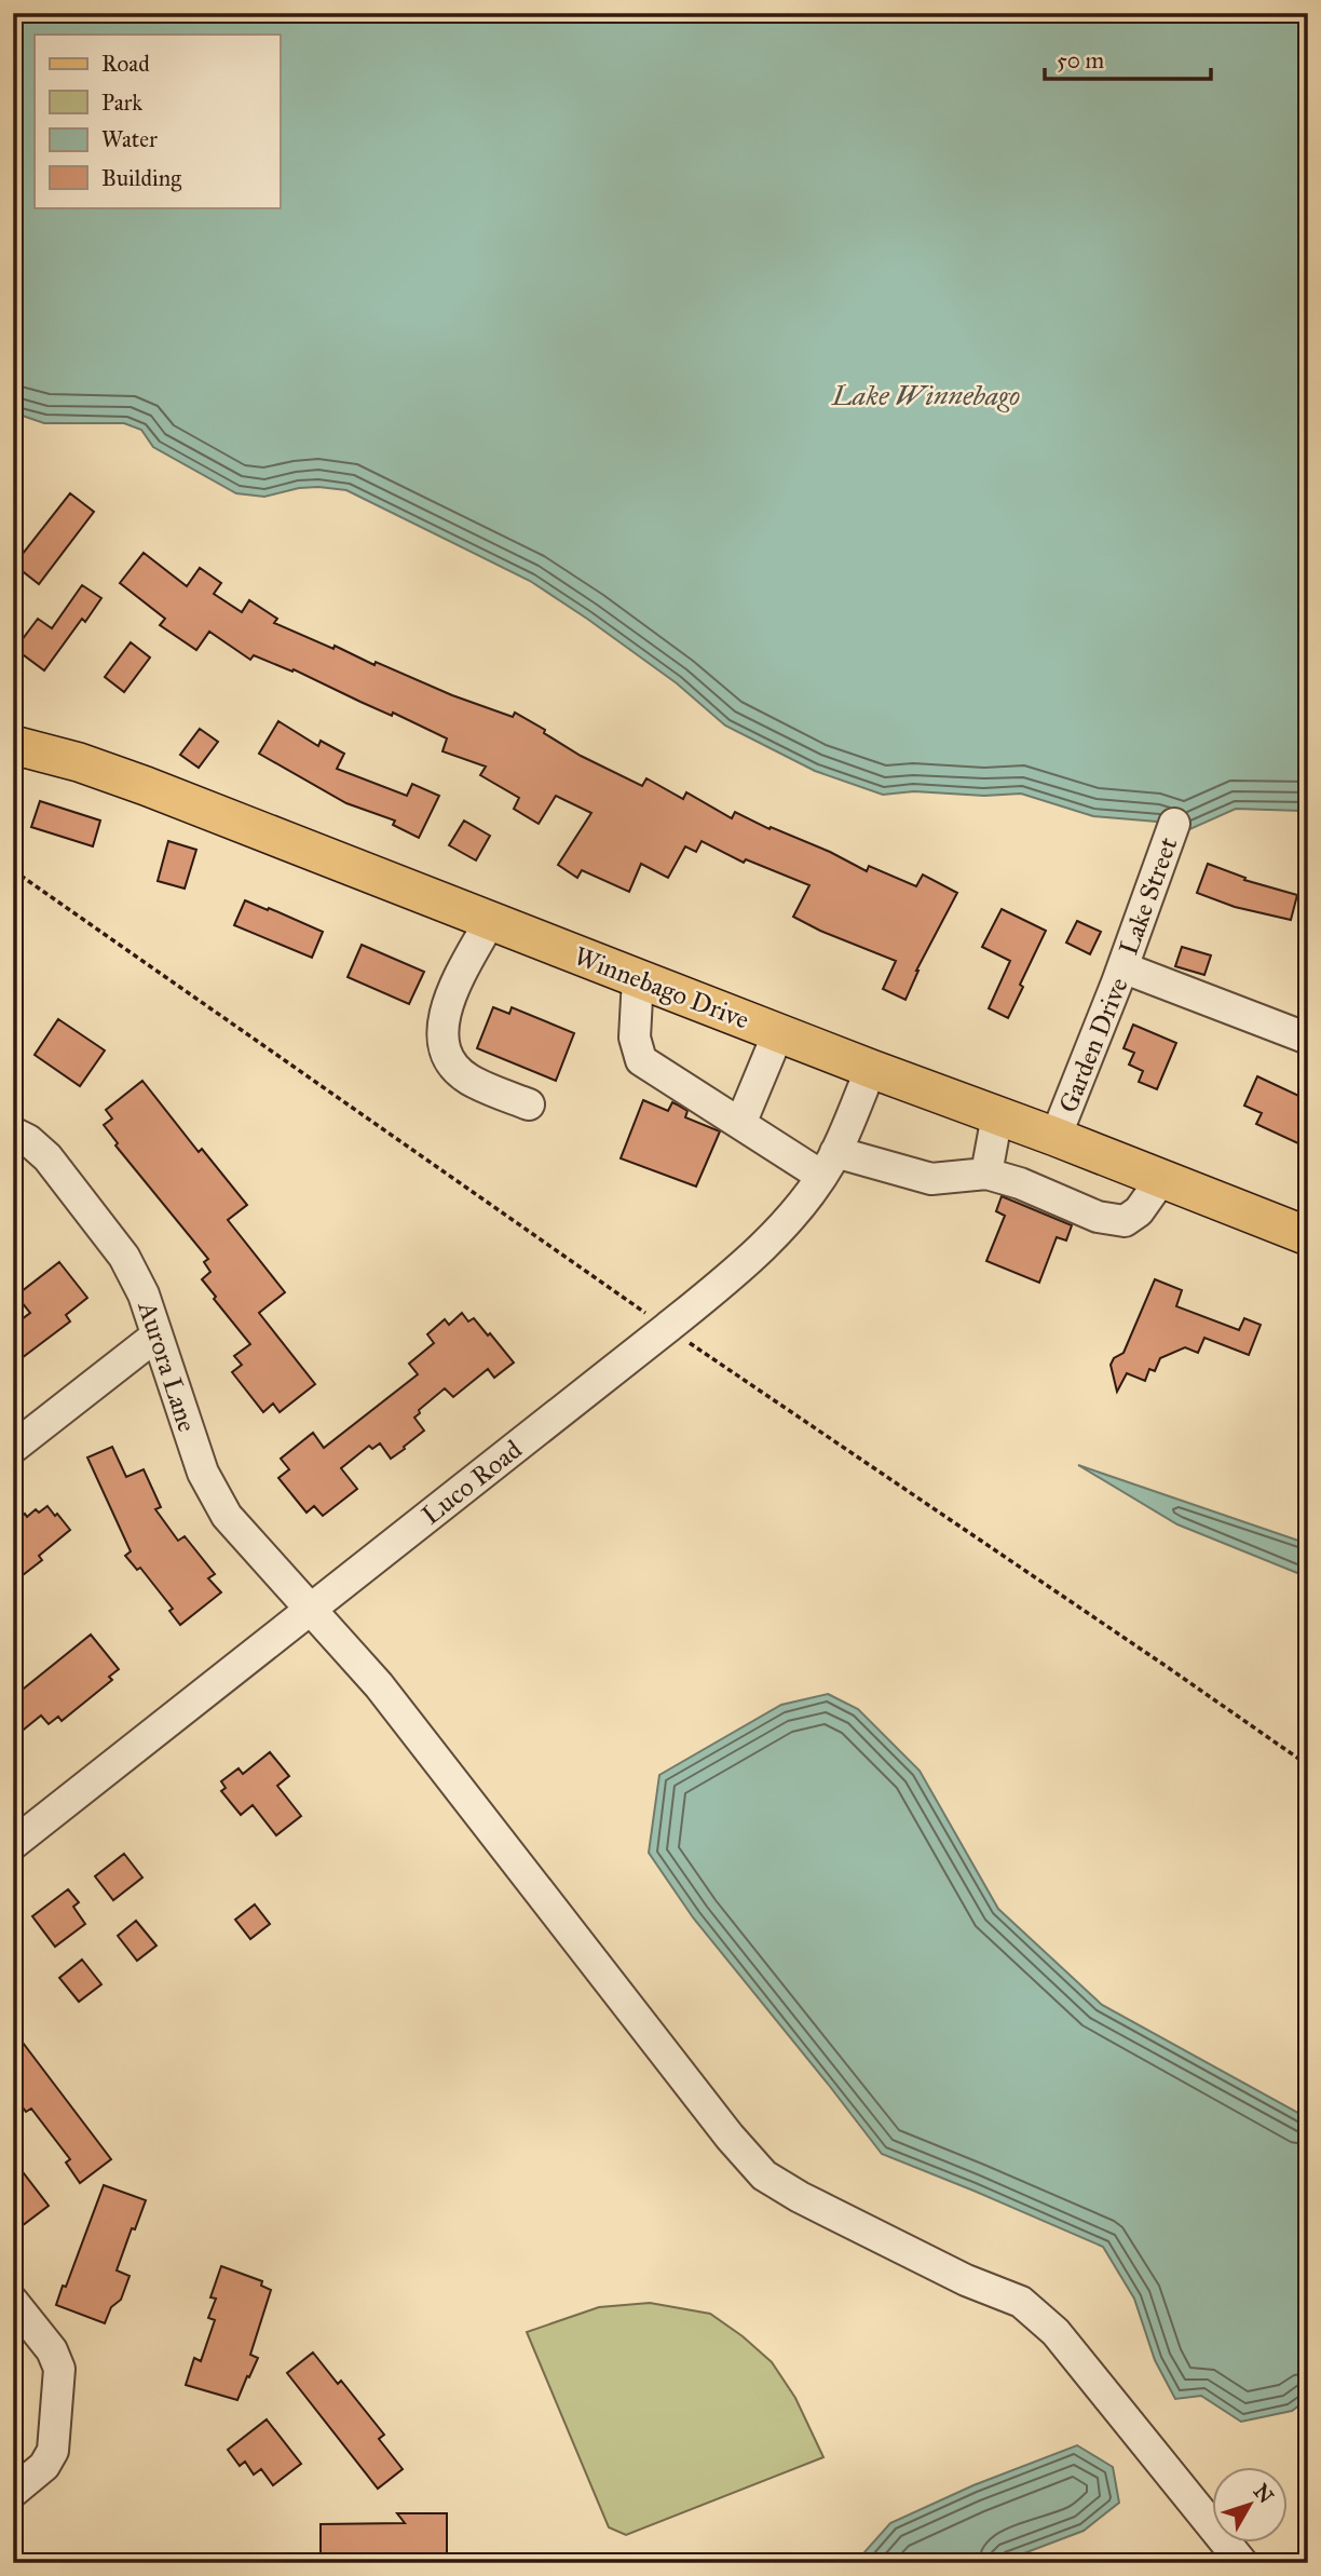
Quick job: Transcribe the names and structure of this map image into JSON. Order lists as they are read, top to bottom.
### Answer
{
  "streets": {
    "main road": ["Winnebago Drive"],
    "street": [
      "Lake Street",
      "Garden Drive",
      "Aurora Lane",
      "Luco Road"
    ]
  },
  "crossings": [
    ["Lake Street", "Garden Drive"],
    ["Winnebago Drive", "Garden Drive"],
    ["Winnebago Drive", "Luco Road"],
    ["Aurora Lane", "Luco Road"]
  ],
  "water": ["Lake Winnebago"],
  "legend": [
    "Road",
    "Park",
    "Water",
    "Building"
  ],
  "scale_bar": "50 m",
  "north": "top right"
}
